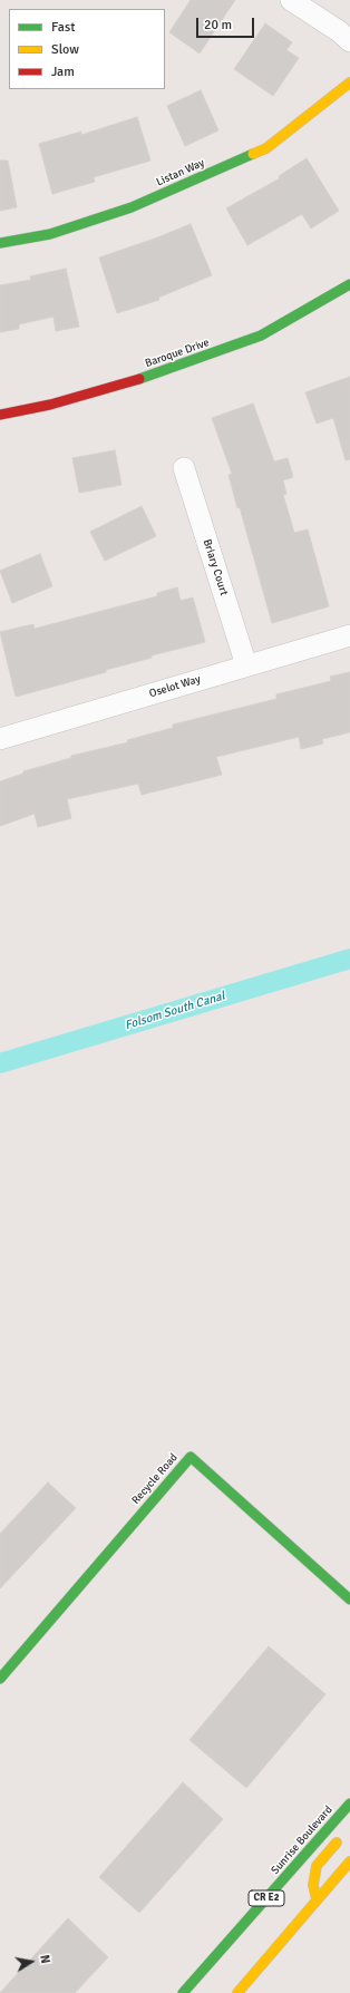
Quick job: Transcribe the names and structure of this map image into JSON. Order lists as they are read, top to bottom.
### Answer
{
  "streets": {
    "street": [
      "Listan Way",
      "Baroque Drive",
      "Briary Court",
      "Oselot Way",
      "Recycle Road",
      "Sunrise Boulevard",
      "CR E2"
    ]
  },
  "crossings": [
    ["Briary Court", "Oselot Way"]
  ],
  "water": ["Folsom South Canal"],
  "legend": ["Fast", "Slow", "Jam"],
  "scale_bar": "20 m",
  "north": "right"
}
